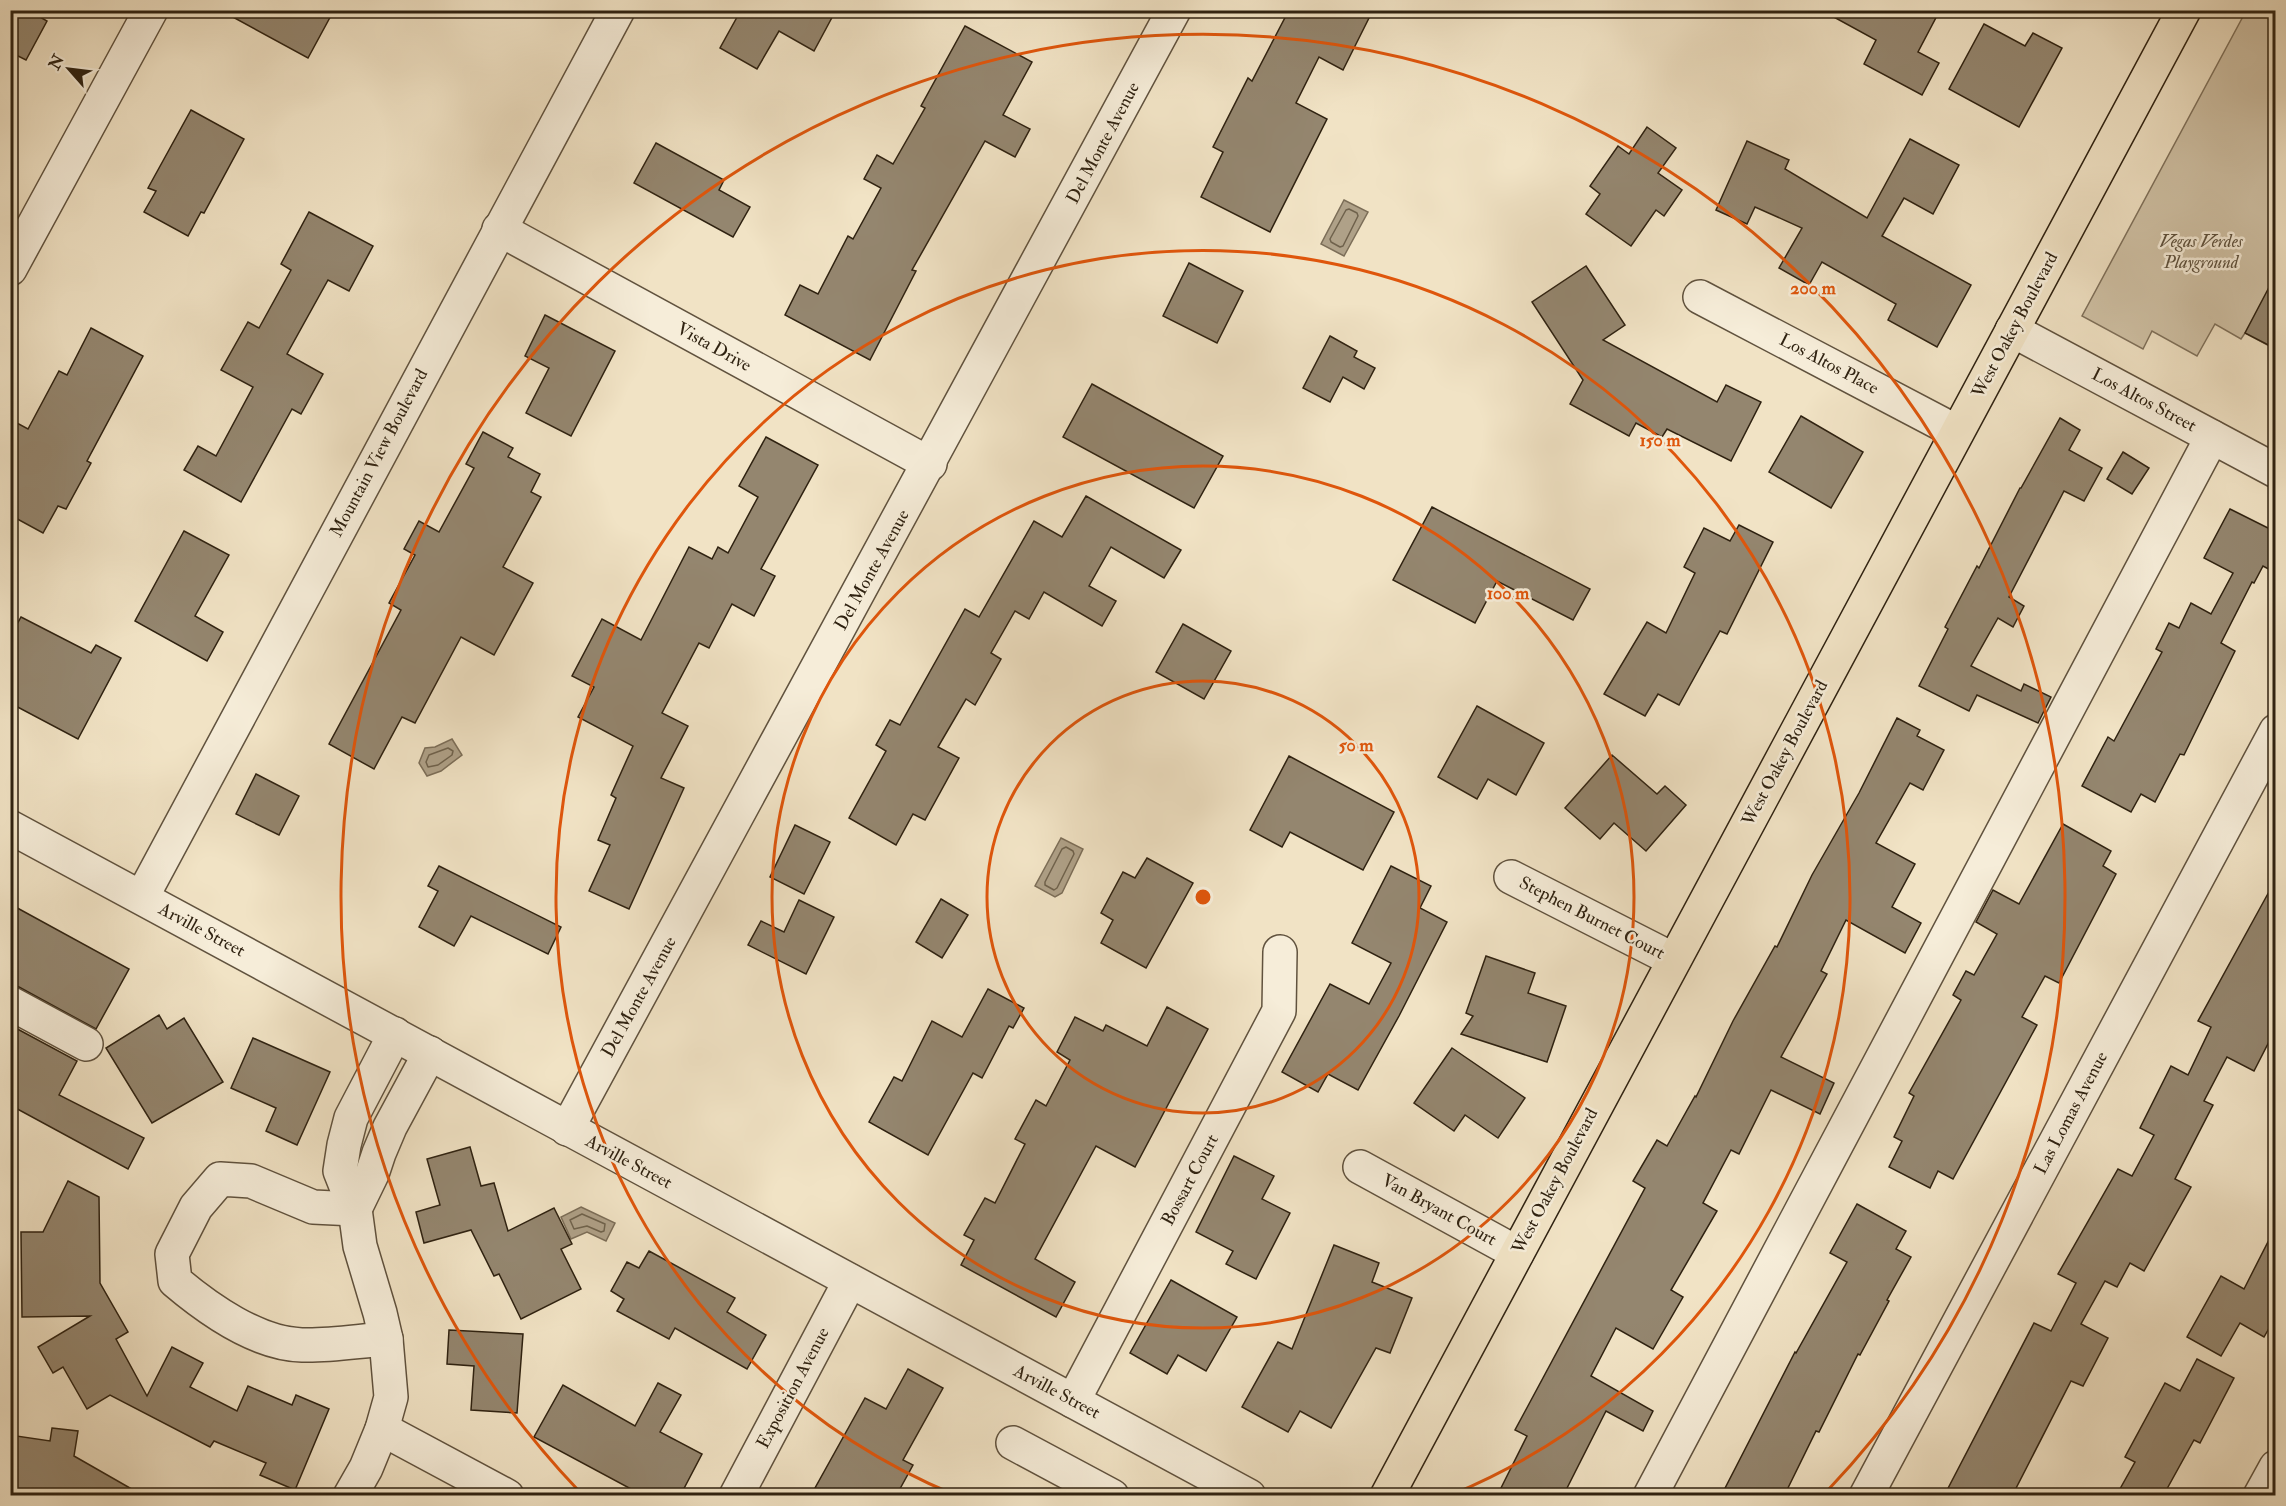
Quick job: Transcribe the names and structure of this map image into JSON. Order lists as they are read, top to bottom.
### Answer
{
  "streets": {
    "main road": ["West Oakey Boulevard"],
    "street": [
      "Del Monte Avenue",
      "Vista Drive",
      "Los Altos Place",
      "Los Altos Street",
      "Mountain View Boulevard",
      "Stephen Burnet Court",
      "Arville Street",
      "Las Lomas Avenue",
      "Bossart Court",
      "Van Bryant Court",
      "Exposition Avenue"
    ]
  },
  "crossings": [
    ["Del Monte Avenue", "Vista Drive"],
    ["Del Monte Avenue", "Arville Street"],
    ["West Oakey Boulevard", "Los Altos Place"],
    ["West Oakey Boulevard", "Los Altos Street"],
    ["West Oakey Boulevard", "Stephen Burnet Court"],
    ["West Oakey Boulevard", "Van Bryant Court"],
    ["Vista Drive", "Mountain View Boulevard"],
    ["Mountain View Boulevard", "Arville Street"],
    ["Arville Street", "Bossart Court"],
    ["Arville Street", "Exposition Avenue"]
  ],
  "parks": ["Vegas Verdes Playground"],
  "north": "top left",
  "rings": [
    "200 m",
    "150 m",
    "100 m",
    "50 m"
  ]
}
